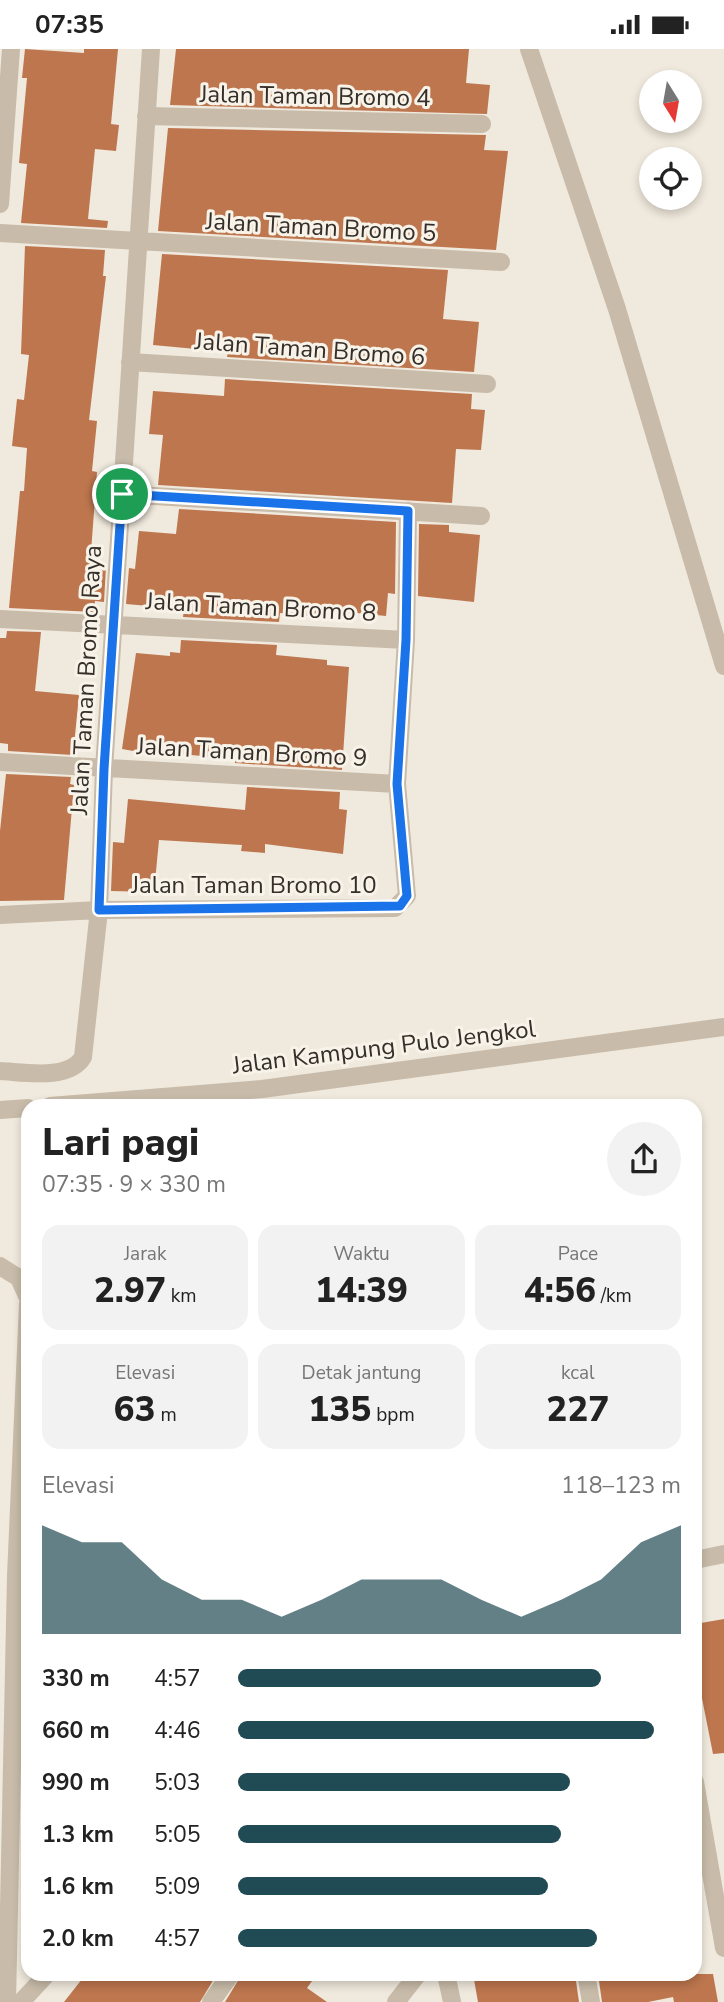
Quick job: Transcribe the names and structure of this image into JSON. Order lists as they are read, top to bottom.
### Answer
{
  "streets": {
    "street": [
      "Jalan Taman Bromo 4",
      "Jalan Taman Bromo 5",
      "Jalan Taman Bromo 6",
      "Jalan Taman Bromo 8",
      "Jalan Taman Bromo Raya",
      "Jalan Taman Bromo 9",
      "Jalan Taman Bromo 10",
      "Jalan Kampung Pulo Jengkol"
    ]
  },
  "crossings": [
    ["Jalan Taman Bromo 4", "Jalan Taman Bromo Raya"],
    ["Jalan Taman Bromo 5", "Jalan Taman Bromo Raya"],
    ["Jalan Taman Bromo 6", "Jalan Taman Bromo Raya"],
    ["Jalan Taman Bromo 8", "Jalan Taman Bromo Raya"],
    ["Jalan Taman Bromo Raya", "Jalan Taman Bromo 9"],
    ["Jalan Taman Bromo Raya", "Jalan Taman Bromo 10"],
    ["Jalan Taman Bromo 9", "Jalan Taman Bromo 10"]
  ],
  "north": "bottom",
  "page": {
    "status": "07:35",
    "heading": ["Lari pagi", "07:35 · 9 × 330 m"],
    "stats": [
      ["Jarak", "2.97 km"],
      ["Waktu", "14:39"],
      ["Pace", "4:56 /km"],
      ["Elevasi", "63 m"],
      ["Detak jantung", "135 bpm"],
      ["kcal", "227"]
    ],
    "chart": ["Elevasi", "118–123 m"],
    "list": [
      {
        "name": "330 m",
        "note": "4:57"
      },
      {
        "name": "660 m",
        "note": "4:46"
      },
      {
        "name": "990 m",
        "note": "5:03"
      },
      {
        "name": "1.3 km",
        "note": "5:05"
      },
      {
        "name": "1.6 km",
        "note": "5:09"
      },
      {
        "name": "2.0 km",
        "note": "4:57"
      }
    ]
  }
}
